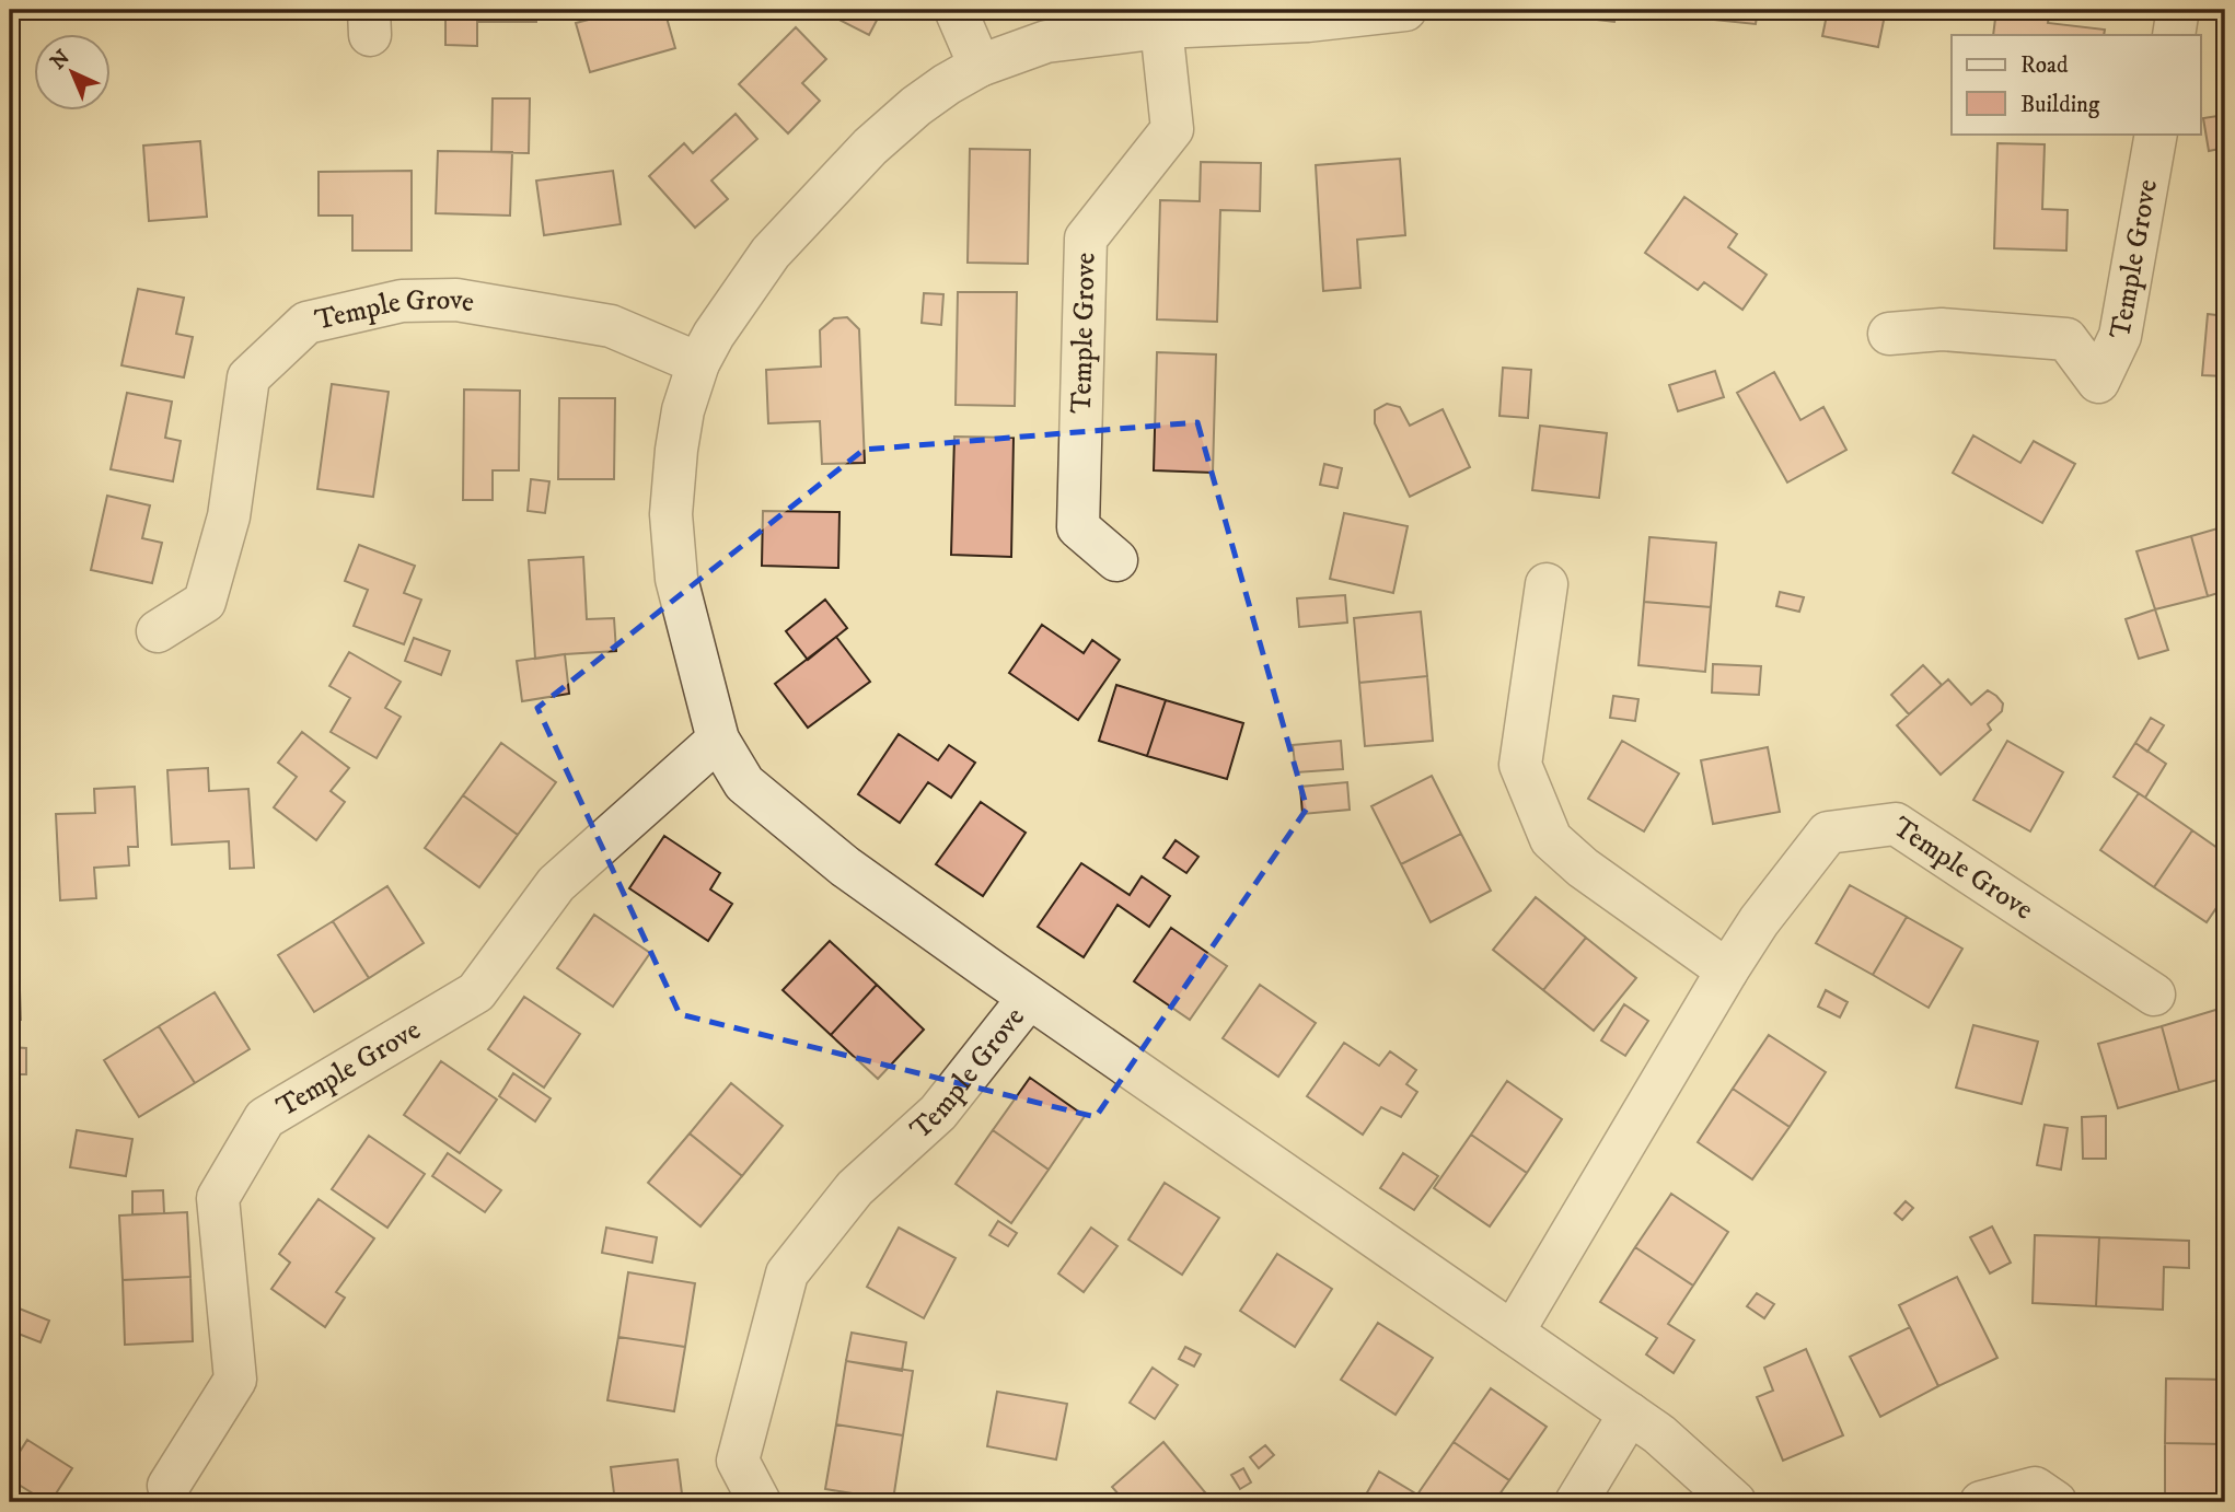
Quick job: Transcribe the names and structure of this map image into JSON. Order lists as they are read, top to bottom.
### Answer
{
  "streets": {
    "street": ["Temple Grove"]
  },
  "legend": ["Road", "Building"],
  "north": "top left"
}
